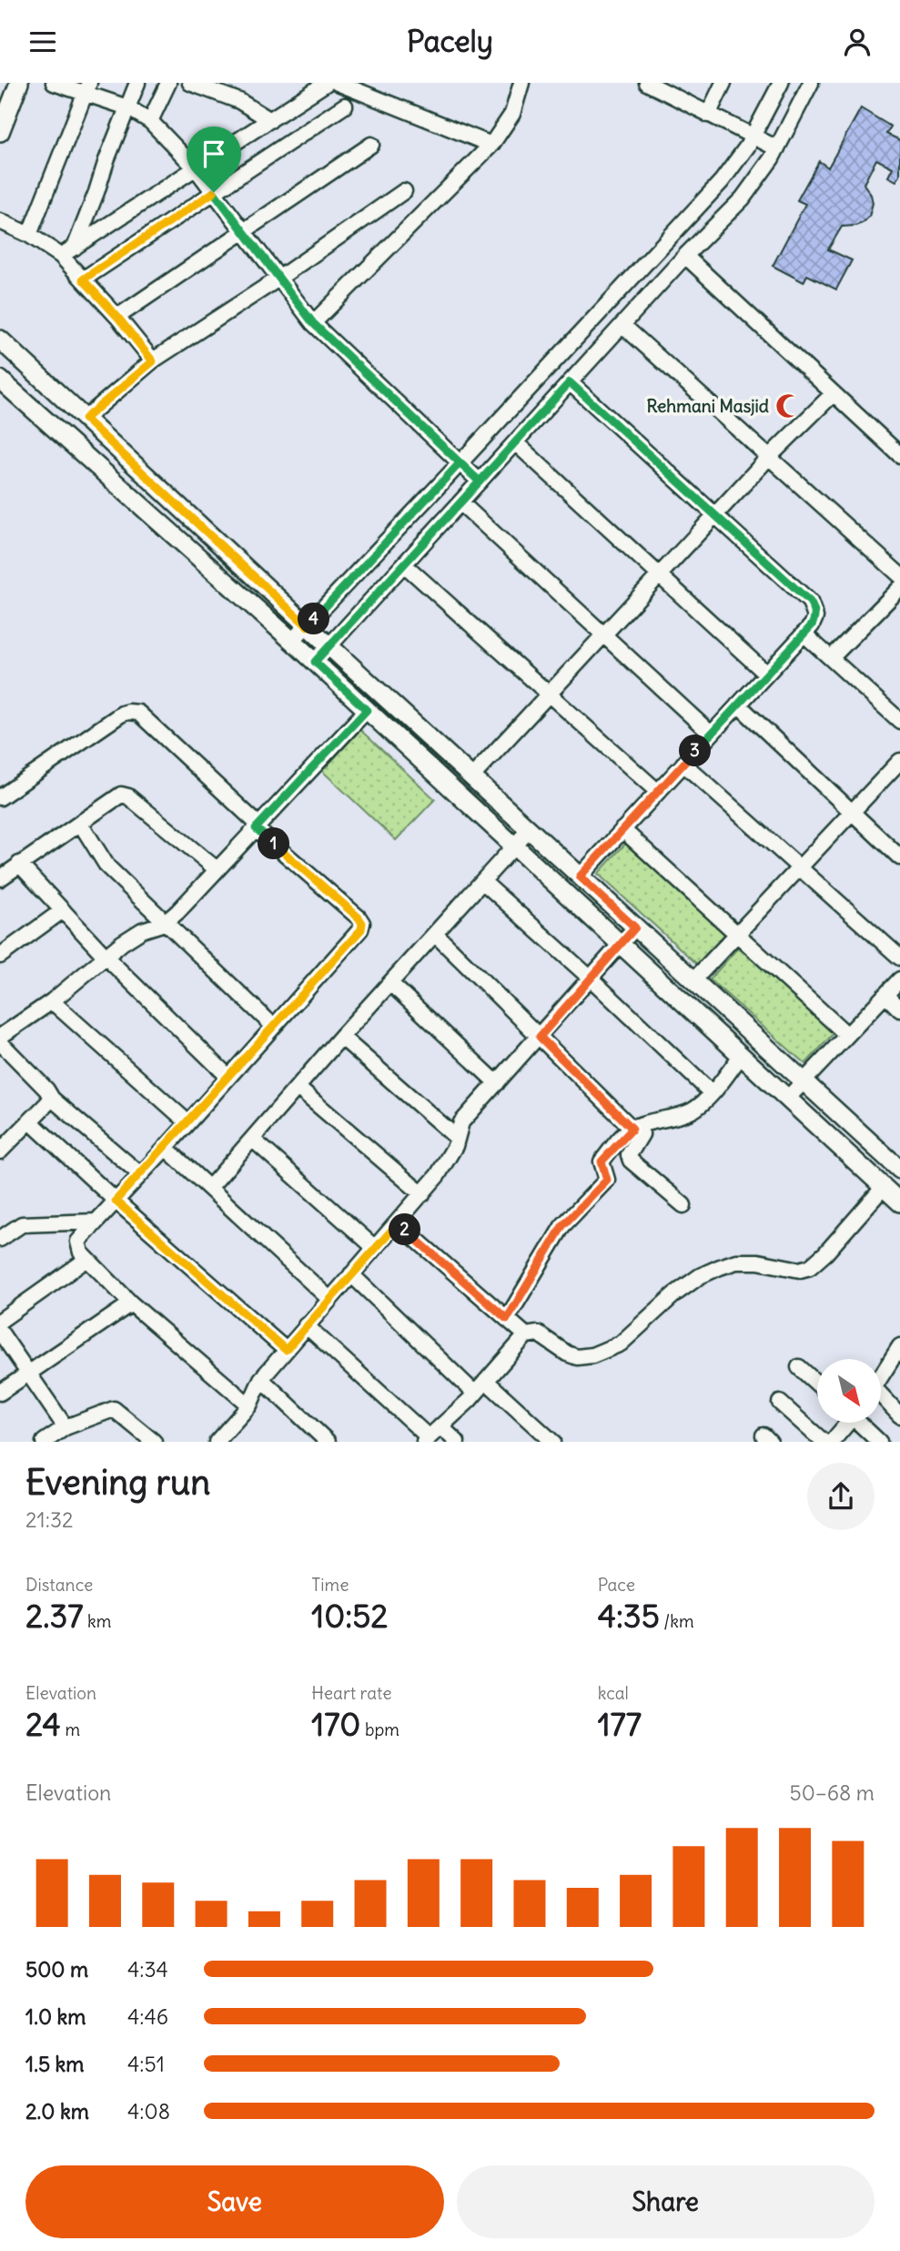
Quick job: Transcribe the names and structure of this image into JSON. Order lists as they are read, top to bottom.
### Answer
{
  "places": {
    "mosque": ["Rehmani Masjid"]
  },
  "north": "bottom right",
  "page": {
    "header": "Pacely",
    "pins": [
      "4",
      "3",
      "1",
      "2"
    ],
    "heading": ["Evening run", "21:32"],
    "stats": [
      ["Distance", "2.37 km"],
      ["Time", "10:52"],
      ["Pace", "4:35 /km"],
      ["Elevation", "24 m"],
      ["Heart rate", "170 bpm"],
      ["kcal", "177"]
    ],
    "chart": ["Elevation", "50–68 m"],
    "list": [
      {
        "name": "500 m",
        "note": "4:34"
      },
      {
        "name": "1.0 km",
        "note": "4:46"
      },
      {
        "name": "1.5 km",
        "note": "4:51"
      },
      {
        "name": "2.0 km",
        "note": "4:08"
      }
    ],
    "buttons": ["Save", "Share"]
  }
}
